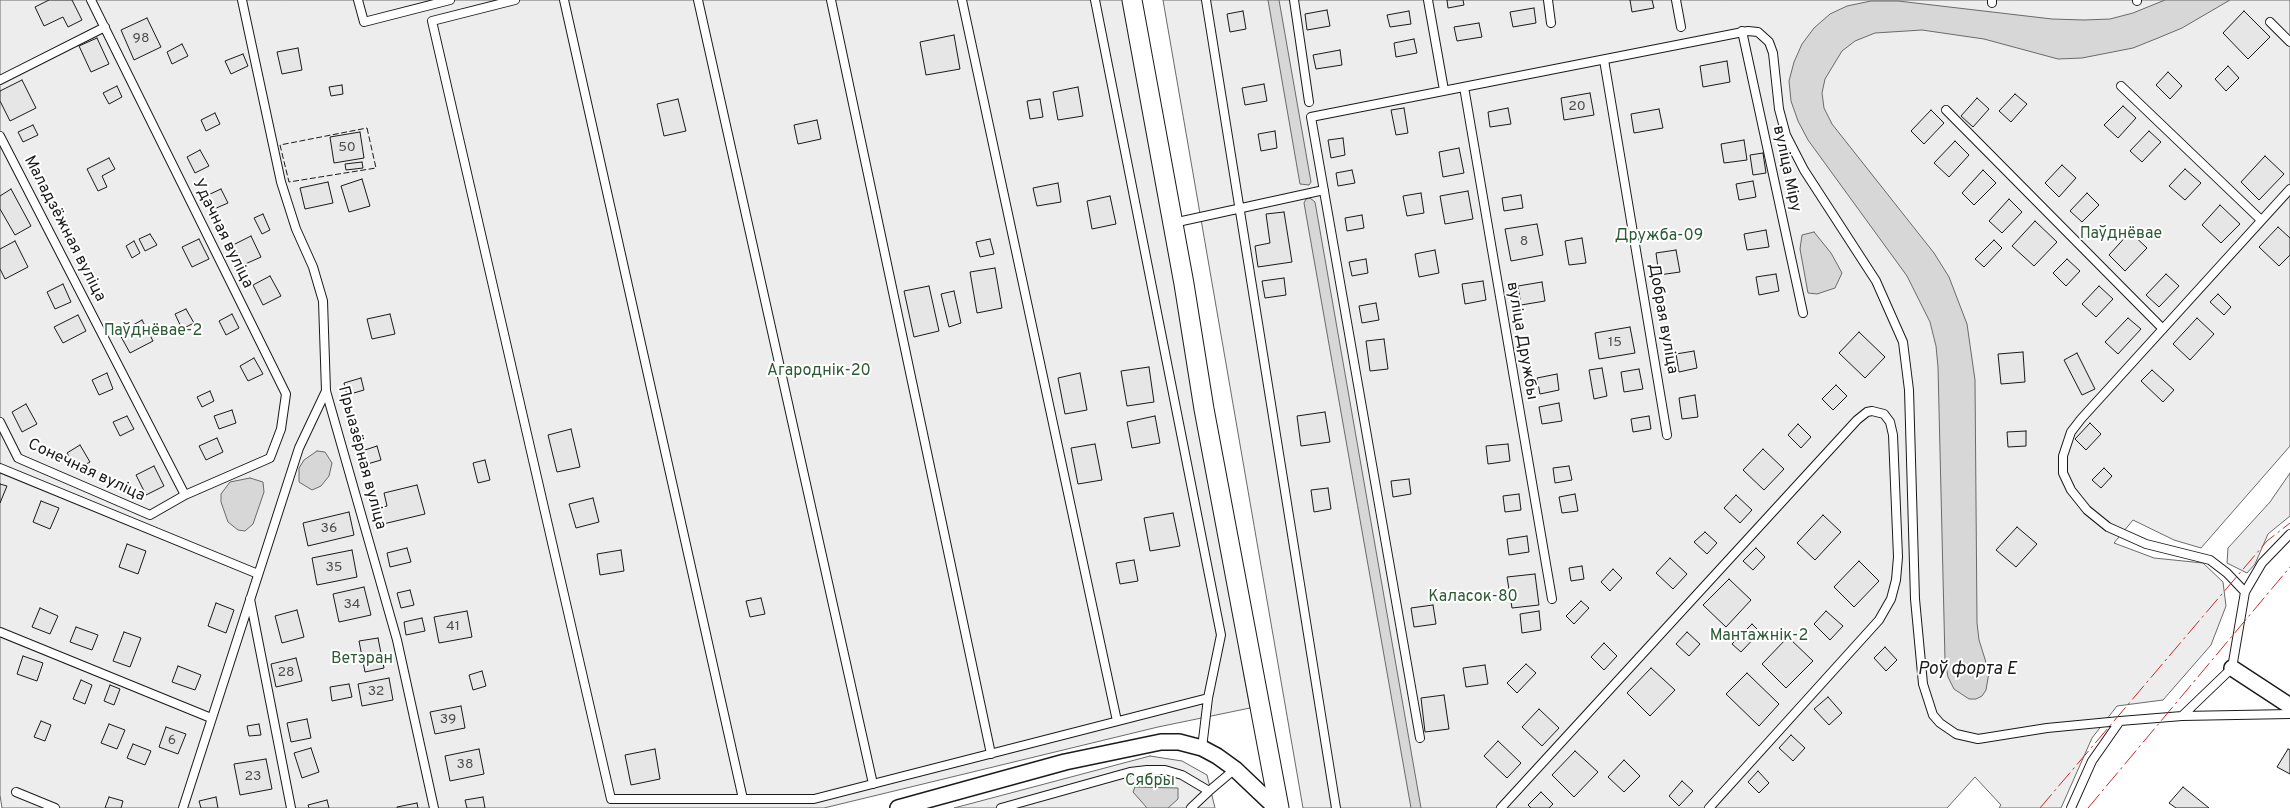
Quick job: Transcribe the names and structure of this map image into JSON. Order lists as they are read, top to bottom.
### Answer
{
  "streets": {
    "lane": [
      "вуліца Міру",
      "Маладзёжная вуліца",
      "Удачная вуліца",
      "Добрая вуліца",
      "вуліца Дружбы",
      "Прыазёрная вуліца",
      "Сонечная вуліца"
    ]
  },
  "crossings": [
    ["Маладзёжная вуліца", "Удачная вуліца"],
    ["Маладзёжная вуліца", "Сонечная вуліца"],
    ["Удачная вуліца", "Сонечная вуліца"]
  ],
  "water": ["Роў форта Е"],
  "parks": [
    "Паўднёвае",
    "Дружба-09",
    "Паўднёвае-2",
    "Агароднік-20",
    "Каласок-80",
    "Мантажнік-2",
    "Ветэран",
    "Сябры"
  ],
  "house_numbers": [
    "98",
    "20",
    "50",
    "8",
    "15",
    "36",
    "35",
    "34",
    "41",
    "28",
    "32",
    "39",
    "6",
    "38",
    "23"
  ]
}
